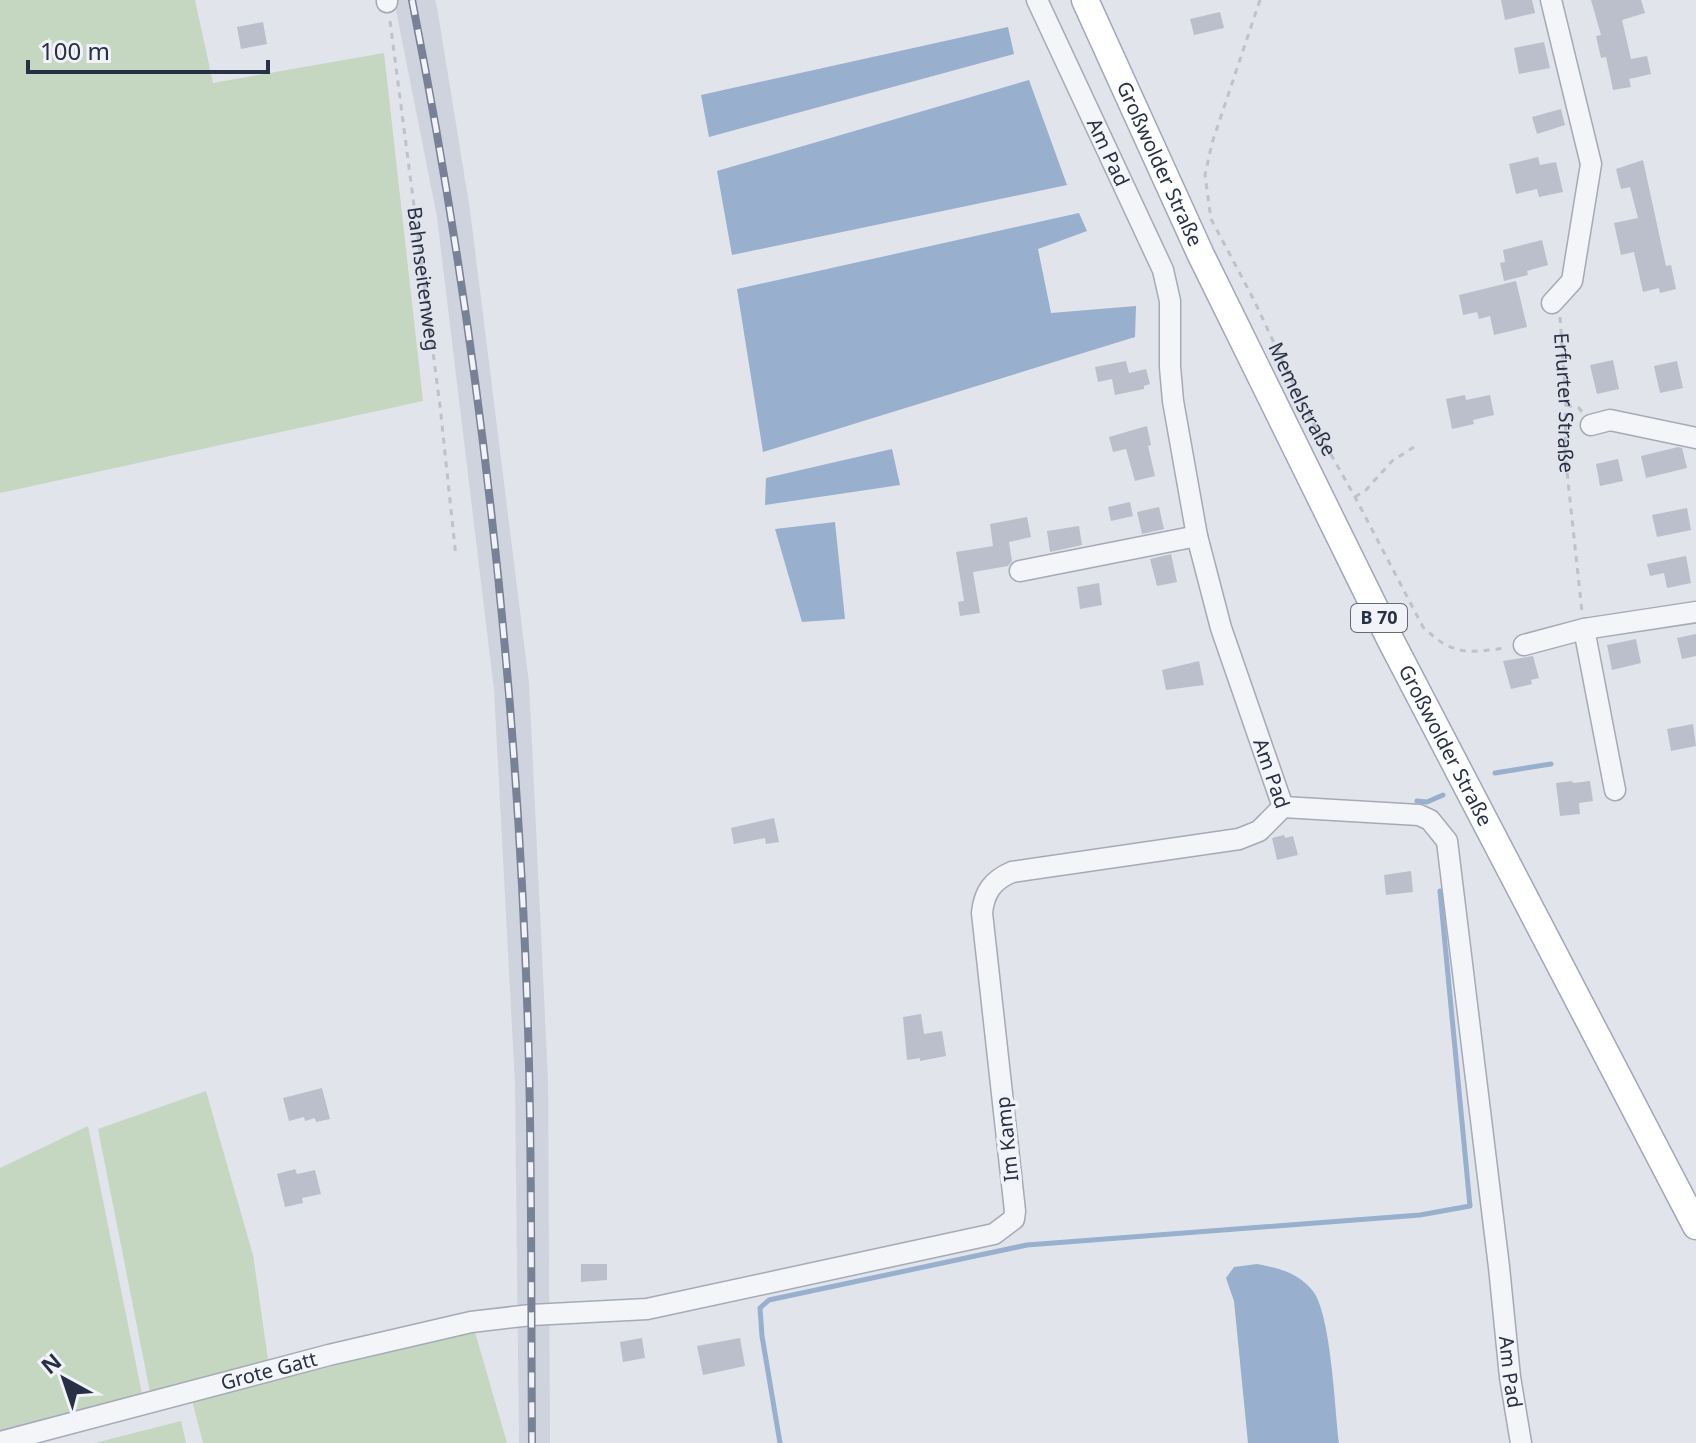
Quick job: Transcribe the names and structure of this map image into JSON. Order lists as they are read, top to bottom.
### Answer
{
  "streets": {
    "main road": ["Großwolder Straße", "B 70"],
    "street": ["Am Pad", "Im Kamp", "Grote Gatt"],
    "path": ["Bahnseitenweg", "Memelstraße", "Erfurter Straße"]
  },
  "crossings": [
    ["Am Pad", "Im Kamp"],
    ["Im Kamp", "Grote Gatt"]
  ],
  "scale_bar": "100 m",
  "north": "top left"
}
